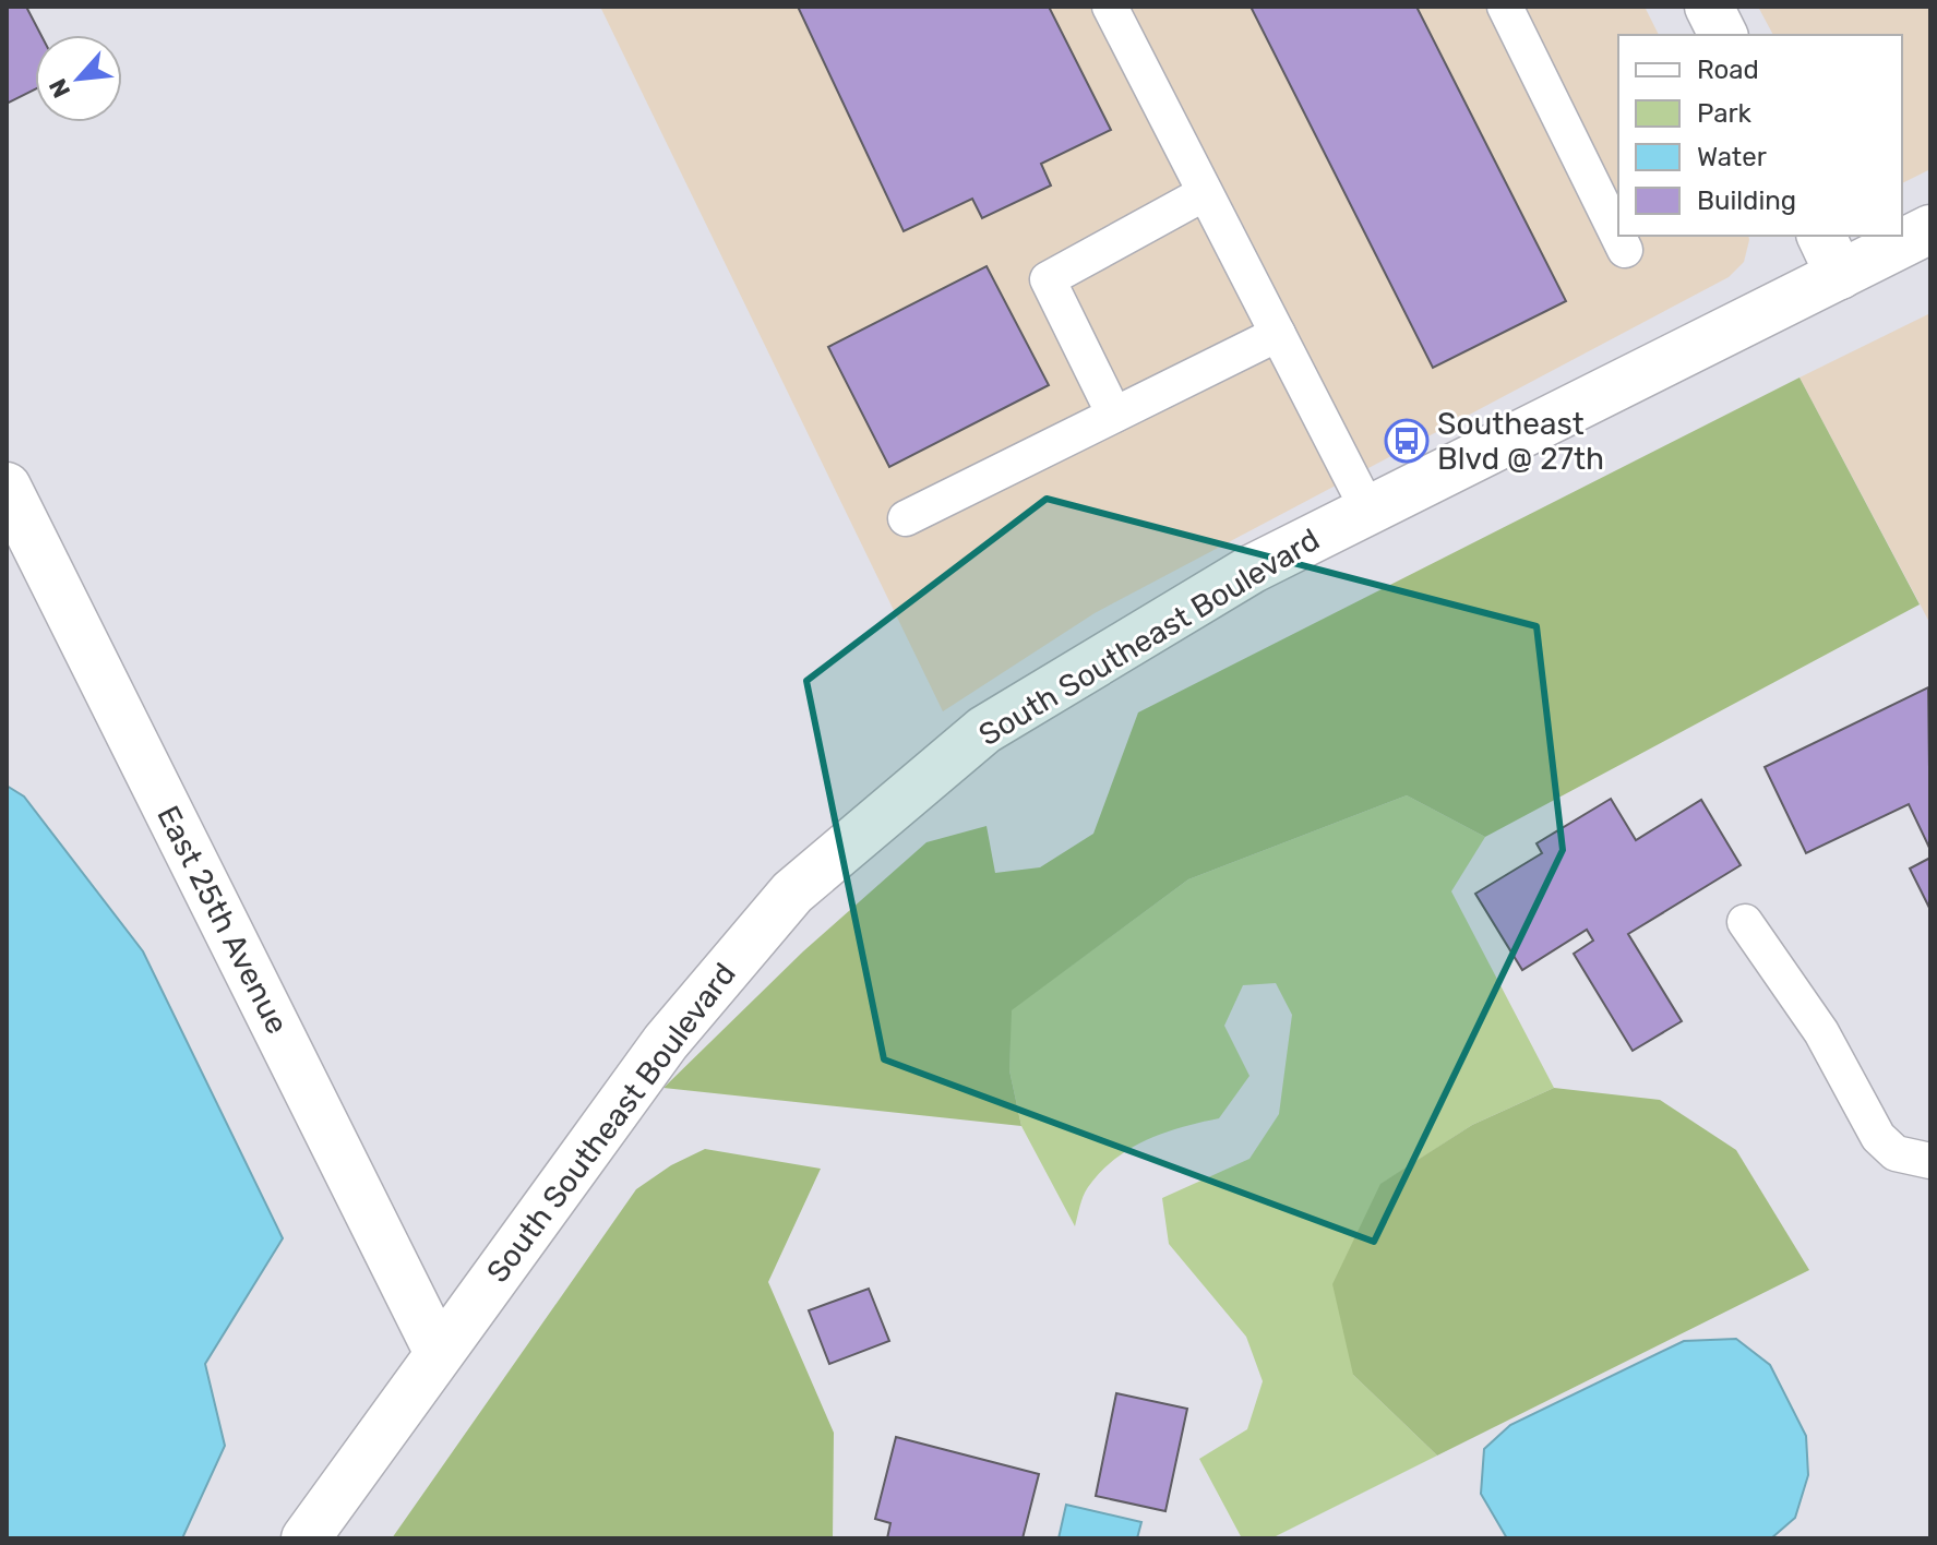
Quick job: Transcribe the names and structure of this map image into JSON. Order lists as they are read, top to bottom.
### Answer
{
  "streets": {
    "main road": ["South Southeast Boulevard", "East 25th Avenue"]
  },
  "crossings": [
    ["South Southeast Boulevard", "East 25th Avenue"]
  ],
  "places": {
    "bus stop": ["Southeast Blvd @ 27th"]
  },
  "legend": [
    "Road",
    "Park",
    "Water",
    "Building"
  ],
  "north": "bottom left"
}
